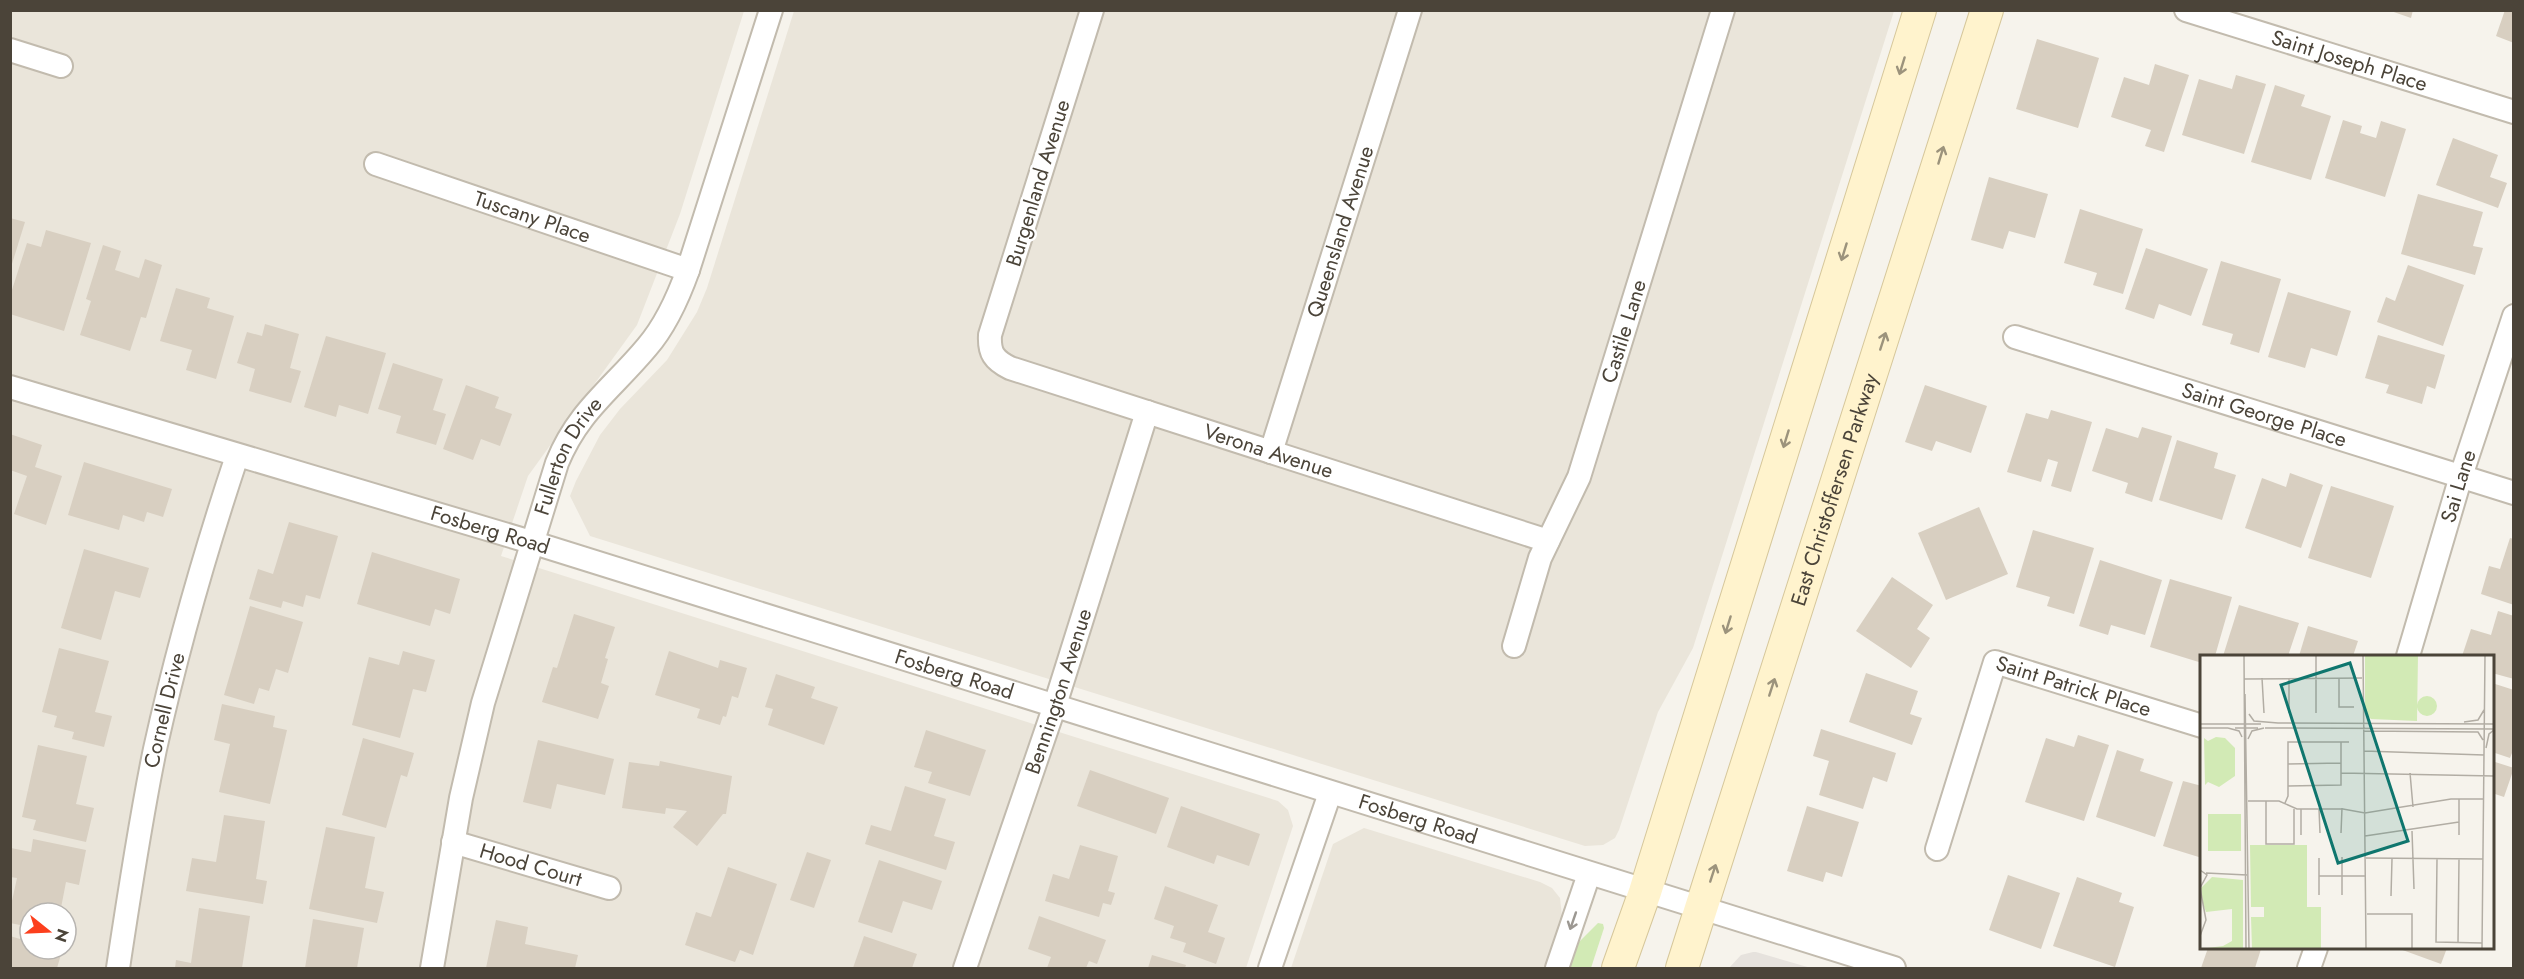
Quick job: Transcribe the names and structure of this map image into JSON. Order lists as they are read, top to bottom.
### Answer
{
  "streets": {
    "street": [
      "Saint Joseph Place",
      "Burgenland Avenue",
      "Tuscany Place",
      "Queensland Avenue",
      "Castile Lane",
      "Saint George Place",
      "Verona Avenue",
      "Fullerton Drive",
      "Sai Lane",
      "East Christoffersen Parkway",
      "Fosberg Road",
      "Bennington Avenue",
      "Saint Patrick Place",
      "Cornell Drive",
      "Hood Court"
    ]
  },
  "crossings": [
    ["Burgenland Avenue", "Verona Avenue"],
    ["Tuscany Place", "Fullerton Drive"],
    ["Queensland Avenue", "Verona Avenue"],
    ["Castile Lane", "Verona Avenue"],
    ["Saint George Place", "Sai Lane"],
    ["Verona Avenue", "Bennington Avenue"],
    ["Fullerton Drive", "Fosberg Road"],
    ["Fullerton Drive", "Hood Court"],
    ["East Christoffersen Parkway", "Fosberg Road"],
    ["Fosberg Road", "Bennington Avenue"],
    ["Fosberg Road", "Cornell Drive"]
  ],
  "north": "right"
}
